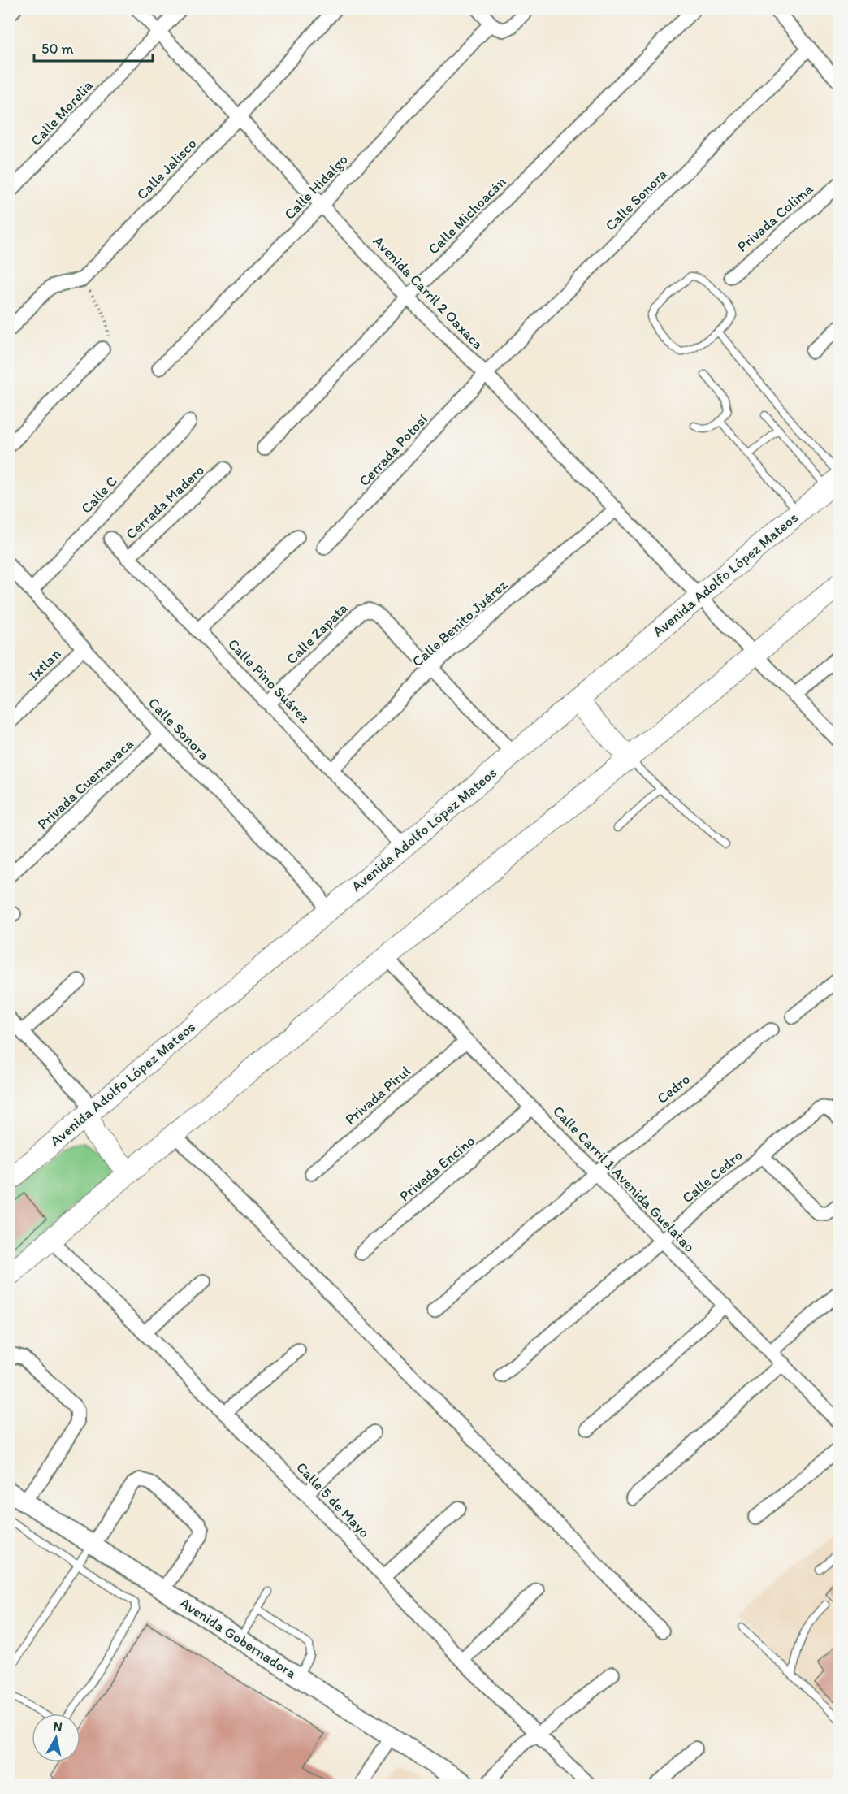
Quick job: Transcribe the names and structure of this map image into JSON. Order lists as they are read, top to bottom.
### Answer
{
  "streets": {
    "main road": ["Avenida Adolfo López Mateos"],
    "street": [
      "Calle Morelia",
      "Calle Jalisco",
      "Calle Hidalgo",
      "Calle Sonora",
      "Calle Michoacán",
      "Privada Colima",
      "Avenida Carril 2 Oaxaca",
      "Cerrada Potosí",
      "Calle C",
      "Cerrada Madero",
      "Calle Benito Juárez",
      "Calle Zapata",
      "Ixtlan",
      "Calle Pino Suárez",
      "Privada Cuernavaca",
      "Cedro",
      "Privada Pirul",
      "Privada Encino",
      "Calle Cedro",
      "Calle Carril 1 Avenida Guelatao",
      "Calle 5 de Mayo",
      "Avenida Gobernadora"
    ]
  },
  "crossings": [
    ["Calle Morelia", "Avenida Carril 2 Oaxaca"],
    ["Calle Jalisco", "Avenida Carril 2 Oaxaca"],
    ["Calle Hidalgo", "Avenida Carril 2 Oaxaca"],
    ["Calle Sonora", "Avenida Carril 2 Oaxaca"],
    ["Calle Sonora", "Cerrada Potosí"],
    ["Calle Sonora", "Calle C"],
    ["Calle Sonora", "Avenida Adolfo López Mateos"],
    ["Calle Sonora", "Ixtlan"],
    ["Calle Sonora", "Privada Cuernavaca"],
    ["Calle Michoacán", "Avenida Carril 2 Oaxaca"],
    ["Avenida Carril 2 Oaxaca", "Cerrada Potosí"],
    ["Avenida Carril 2 Oaxaca", "Avenida Adolfo López Mateos"],
    ["Avenida Carril 2 Oaxaca", "Calle Benito Juárez"],
    ["Cerrada Madero", "Calle Pino Suárez"],
    ["Avenida Adolfo López Mateos", "Calle Pino Suárez"],
    ["Calle Benito Juárez", "Calle Zapata"],
    ["Calle Benito Juárez", "Calle Pino Suárez"],
    ["Calle Zapata", "Calle Pino Suárez"],
    ["Cedro", "Calle Carril 1 Avenida Guelatao"],
    ["Privada Pirul", "Calle Carril 1 Avenida Guelatao"],
    ["Privada Encino", "Calle Carril 1 Avenida Guelatao"],
    ["Calle Cedro", "Calle Carril 1 Avenida Guelatao"]
  ],
  "scale_bar": "50 m",
  "north": "top"
}
